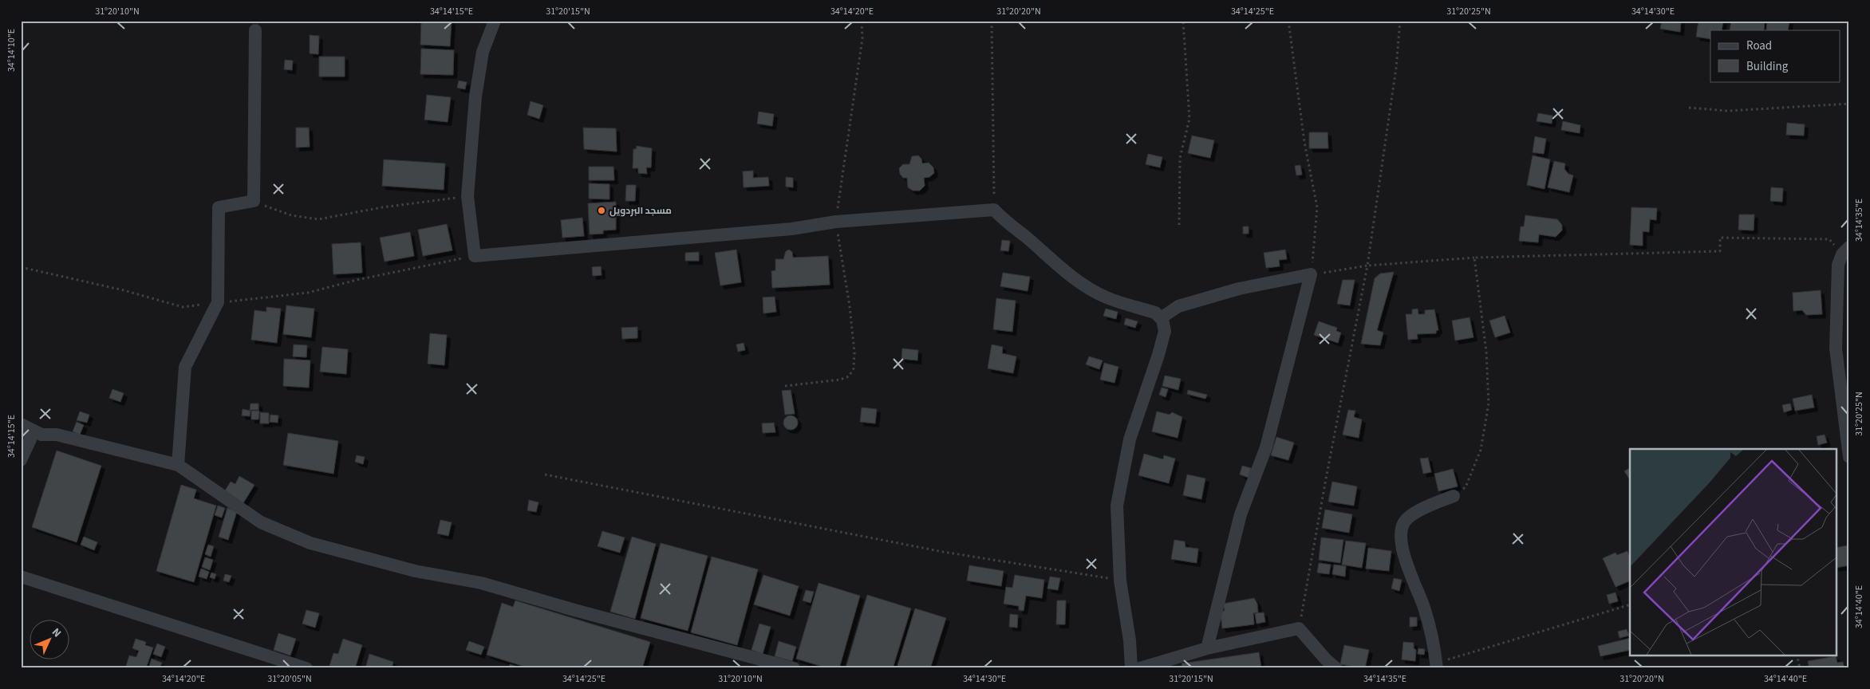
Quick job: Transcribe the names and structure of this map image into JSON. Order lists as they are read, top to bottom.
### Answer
{
  "places": ["مسجد البردويل"],
  "legend": ["Road", "Building"],
  "north": "top right",
  "coordinates": [
    "31°20'10\"N",
    "34°14'15\"E",
    "31°20'15\"N",
    "34°14'20\"E",
    "31°20'20\"N",
    "34°14'25\"E",
    "31°20'25\"N",
    "34°14'30\"E",
    "34°14'10\"E",
    "34°14'35\"E",
    "34°14'40\"E",
    "31°20'05\"N"
  ]
}
